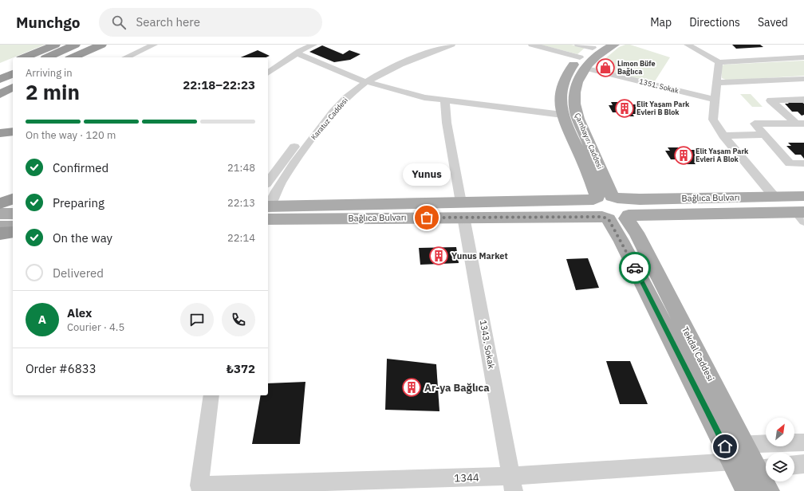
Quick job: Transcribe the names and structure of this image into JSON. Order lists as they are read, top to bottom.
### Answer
{
  "streets": {
    "main road": ["Çambayırı Caddesi", "Bağlıca Bulvarı", "Tekdal Caddesi"],
    "street": [
      "1351. Sokak",
      "Karatuz Caddesi",
      "1343. Sokak",
      "1344"
    ]
  },
  "crossings": [
    ["1351. Sokak", "Çambayırı Caddesi"],
    ["Çambayırı Caddesi", "Bağlıca Bulvarı"],
    ["Bağlıca Bulvarı", "1343. Sokak"],
    ["Bağlıca Bulvarı", "Tekdal Caddesi"],
    ["1343. Sokak", "1344"],
    ["Tekdal Caddesi", "1344"]
  ],
  "places": {
    "shop": ["Limon Büfe Bağlıca"],
    "building": [
      "Elit Yaşam Park Evleri B Blok",
      "Elit Yaşam Park Evleri A Blok",
      "Yunus Market",
      "Ar-ya Bağlıca"
    ],
    "other": ["Yunus"]
  },
  "north": "top right",
  "page": {
    "header": "Munchgo",
    "search": "Search here",
    "nav": ["Map", "Directions", "Saved"],
    "heading": ["2 min", "Arriving in", "22:18–22:23"],
    "panel": [
      "Alex",
      "Courier · 4.5",
      "Order #6833",
      "₺372"
    ],
    "bar": "On the way · 120 m",
    "list": [
      ["Confirmed", "21:48"],
      ["Preparing", "22:13"],
      ["On the way", "22:14"],
      "Delivered"
    ],
    "bubble": "Yunus",
    "round": "A"
  }
}
